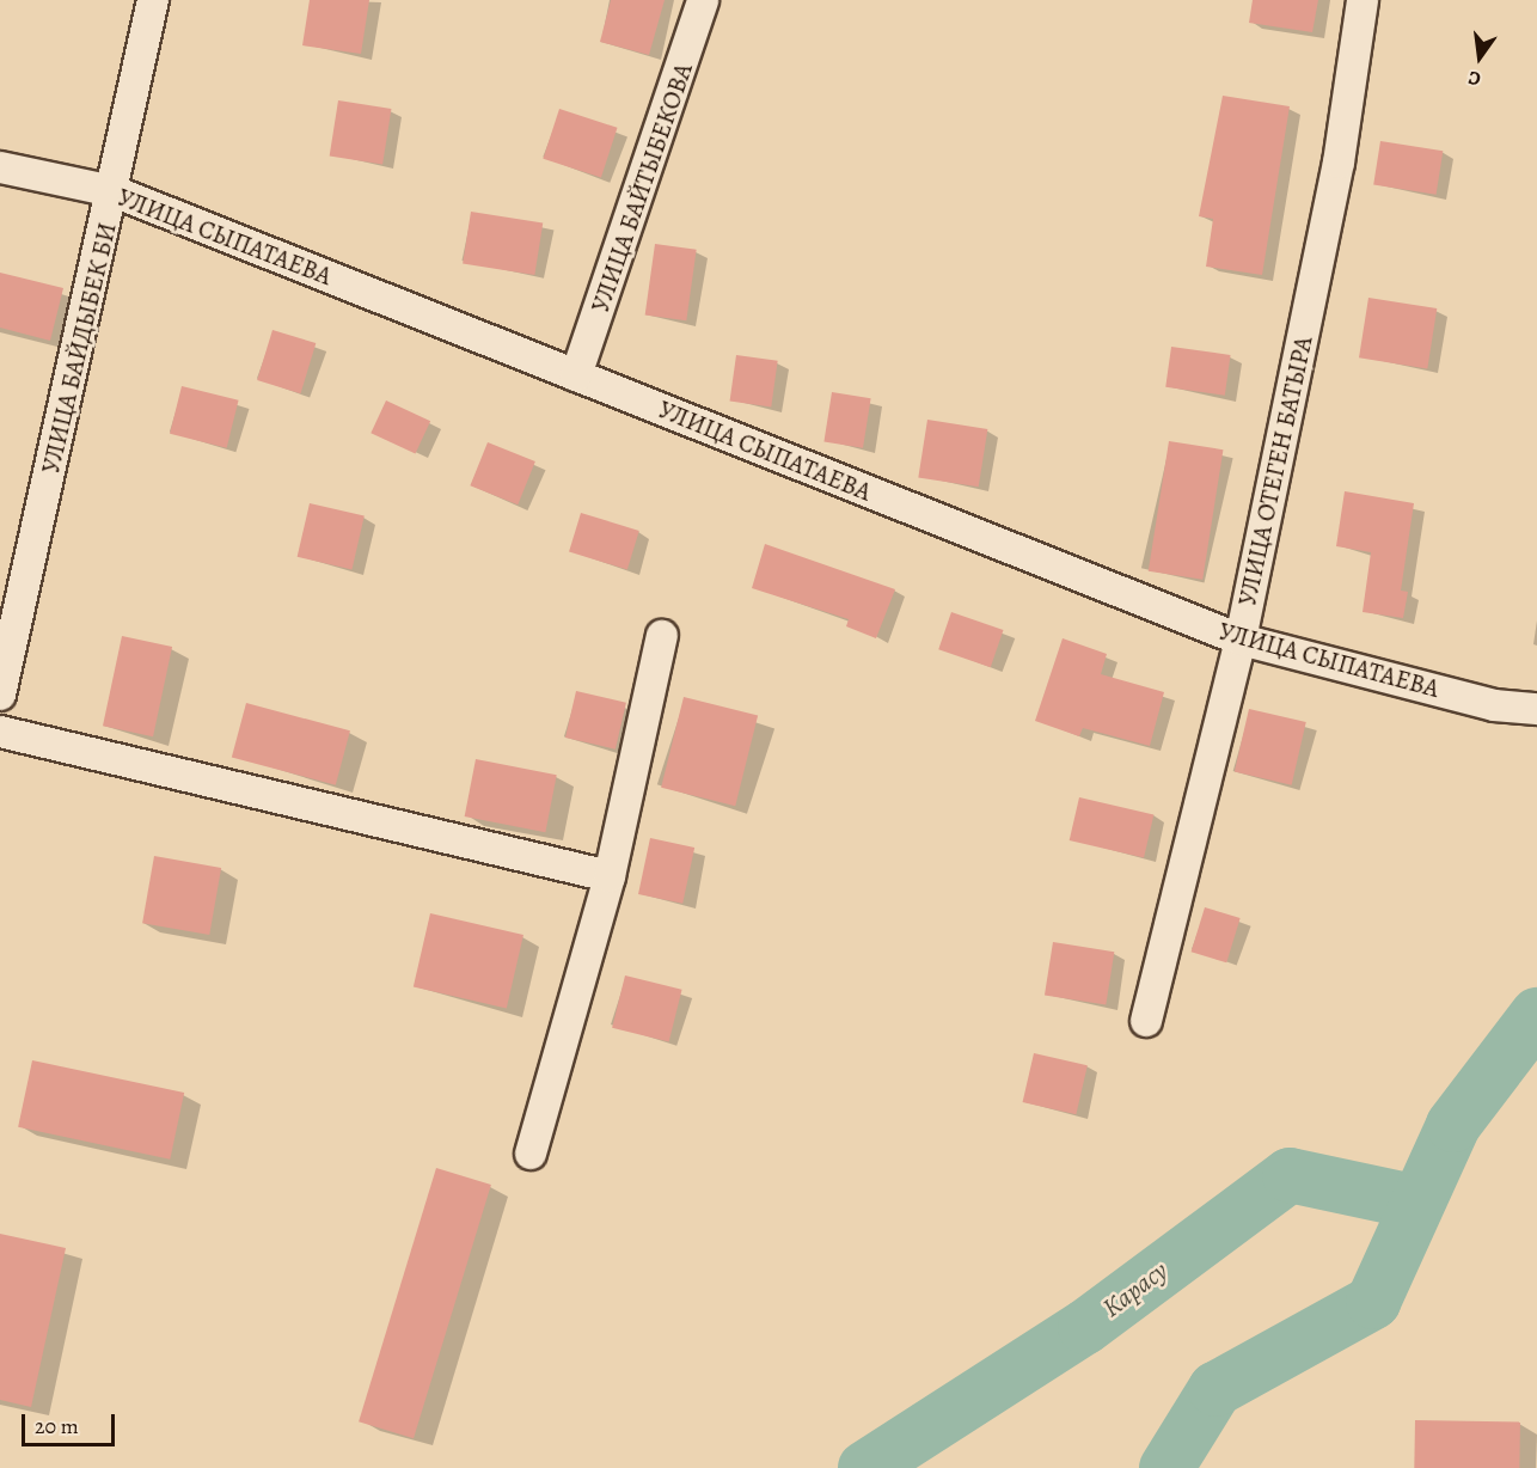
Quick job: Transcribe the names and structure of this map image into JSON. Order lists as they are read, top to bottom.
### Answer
{
  "streets": {
    "street": [
      "УЛИЦА БАЙТЫБЕКОВА",
      "УЛИЦА СЫПАТАЕВА",
      "УЛИЦА БАЙДЫБЕК БИ",
      "УЛИЦА ОТЕГЕН БАТЫРА"
    ]
  },
  "crossings": [
    ["УЛИЦА БАЙТЫБЕКОВА", "УЛИЦА СЫПАТАЕВА"],
    ["УЛИЦА СЫПАТАЕВА", "УЛИЦА БАЙДЫБЕК БИ"],
    ["УЛИЦА СЫПАТАЕВА", "УЛИЦА ОТЕГЕН БАТЫРА"]
  ],
  "water": ["Карасу"],
  "scale_bar": "20 m",
  "north": "bottom"
}
